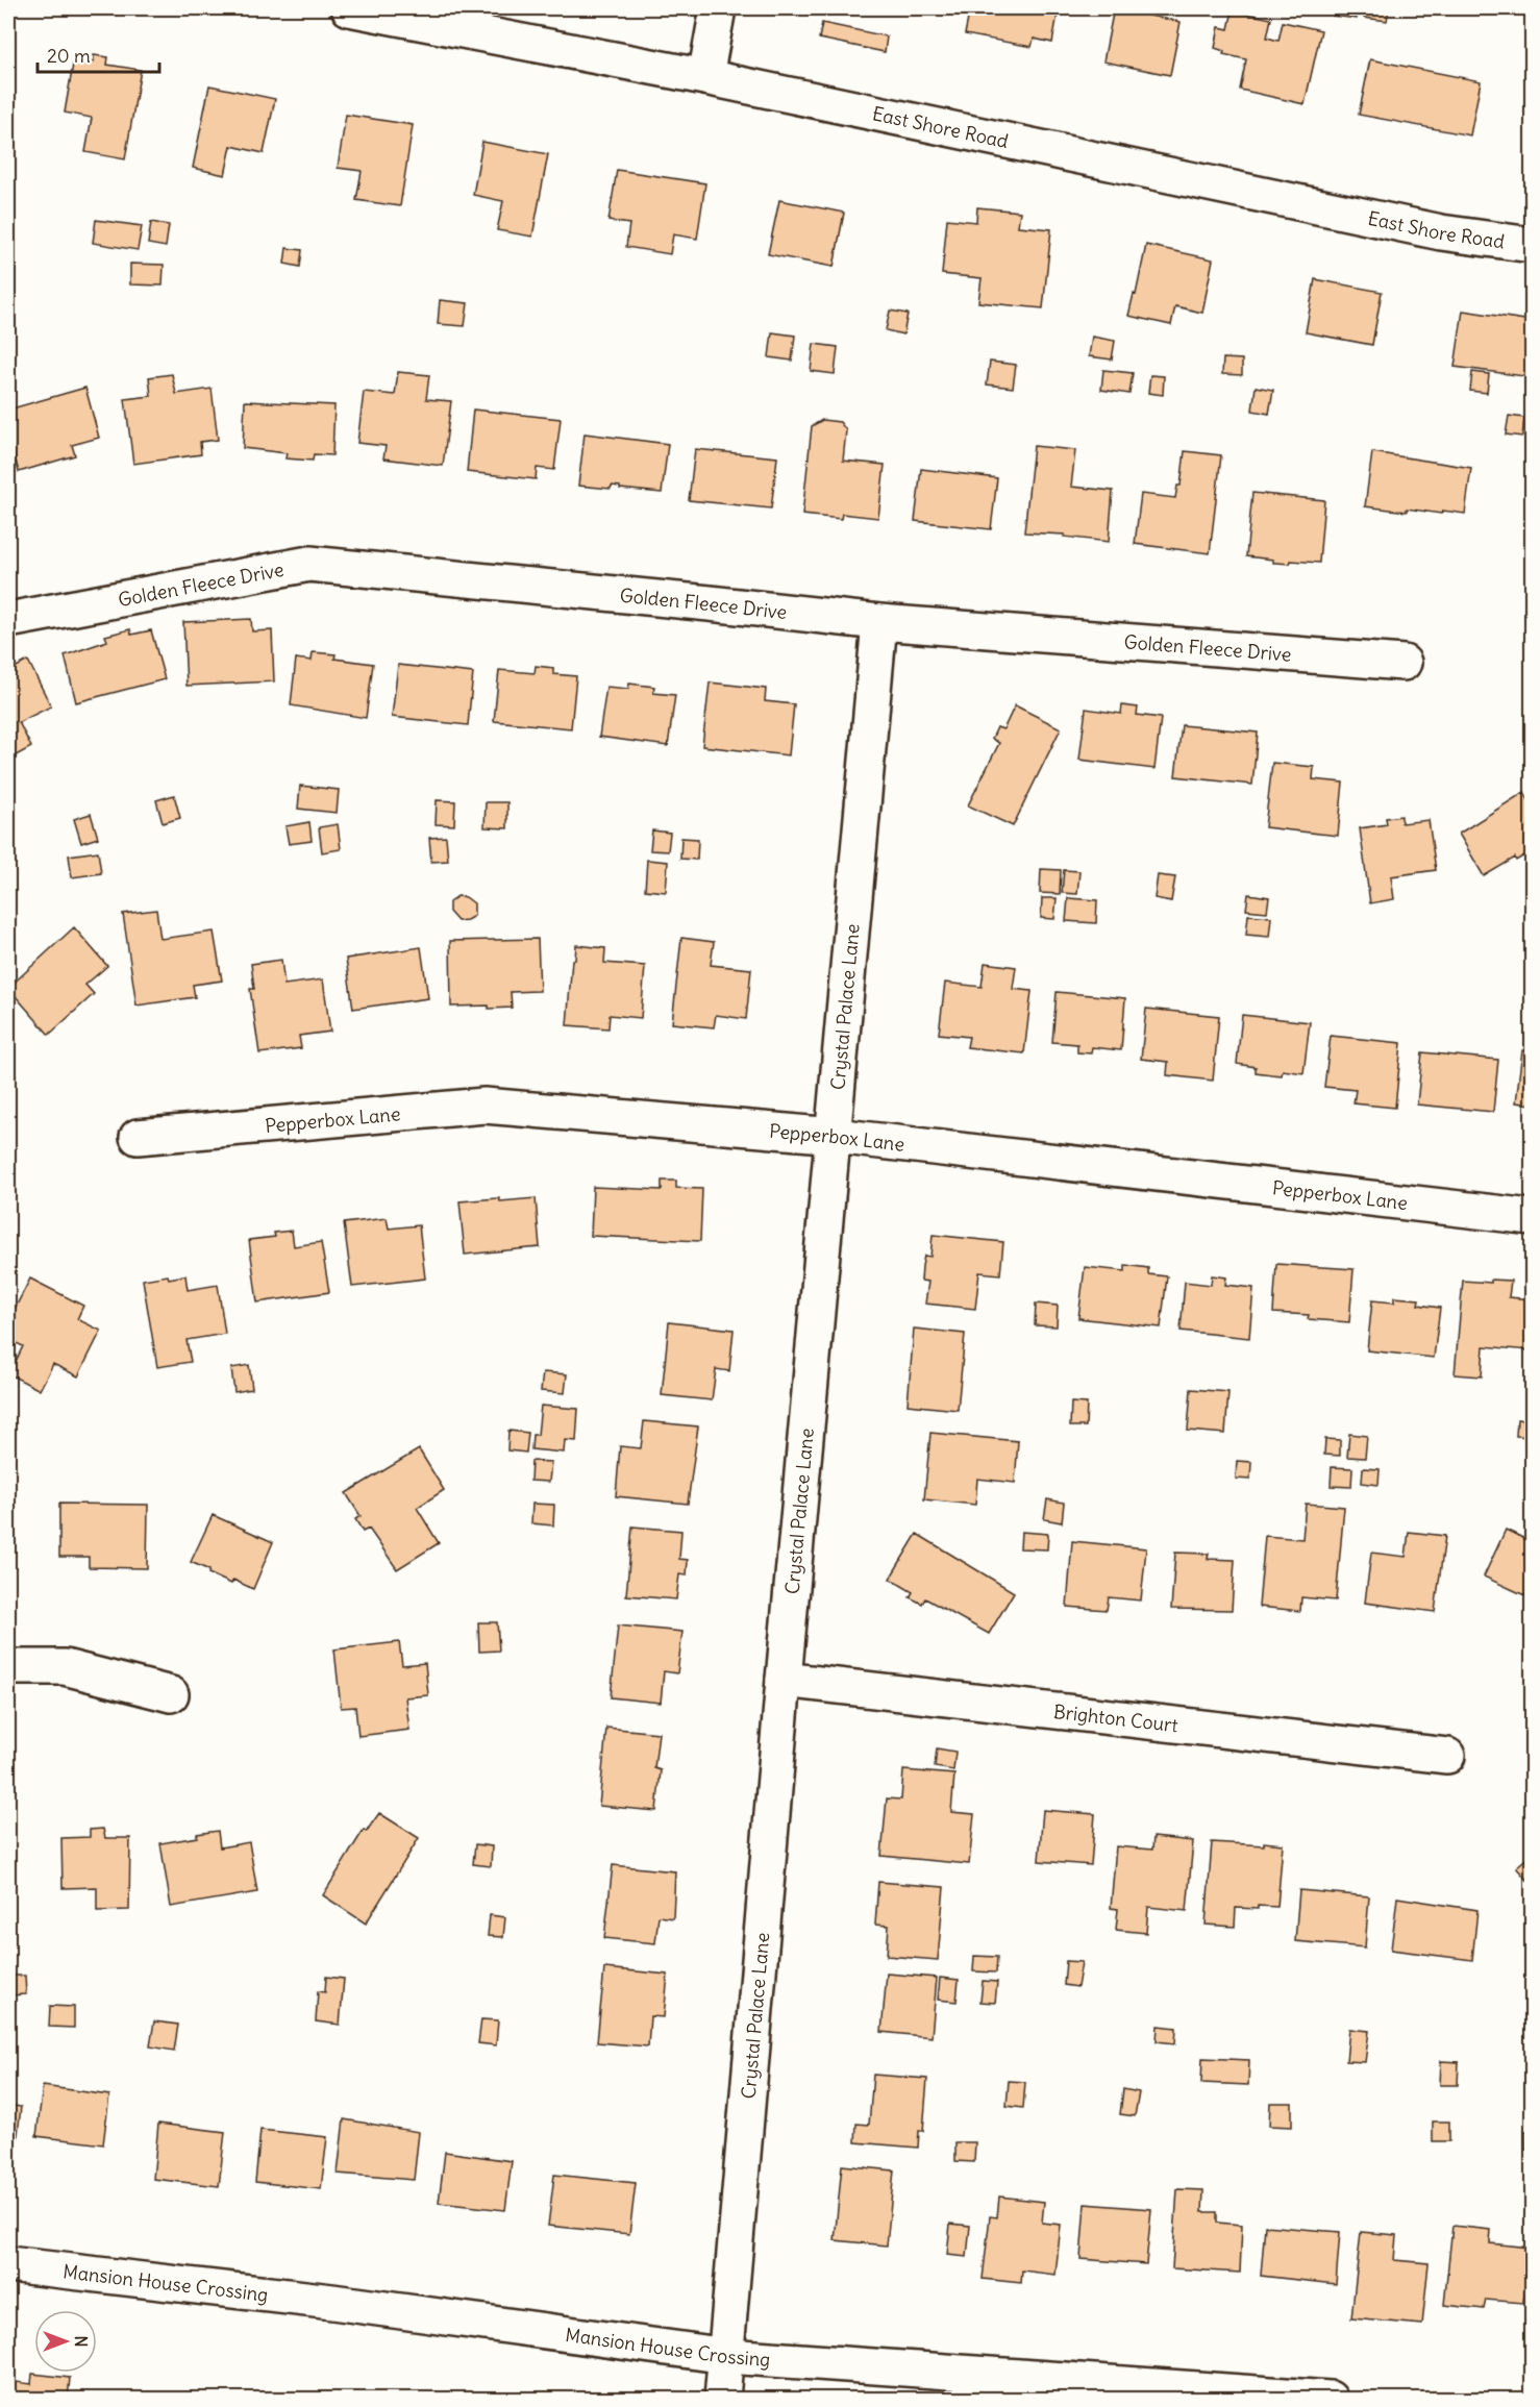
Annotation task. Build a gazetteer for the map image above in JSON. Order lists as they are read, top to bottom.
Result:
{
  "streets": {
    "street": [
      "East Shore Road",
      "Golden Fleece Drive",
      "Crystal Palace Lane",
      "Pepperbox Lane",
      "Brighton Court",
      "Mansion House Crossing"
    ]
  },
  "crossings": [
    ["Golden Fleece Drive", "Crystal Palace Lane"],
    ["Crystal Palace Lane", "Pepperbox Lane"],
    ["Crystal Palace Lane", "Brighton Court"],
    ["Crystal Palace Lane", "Mansion House Crossing"]
  ],
  "scale_bar": "20 m",
  "north": "right"
}
